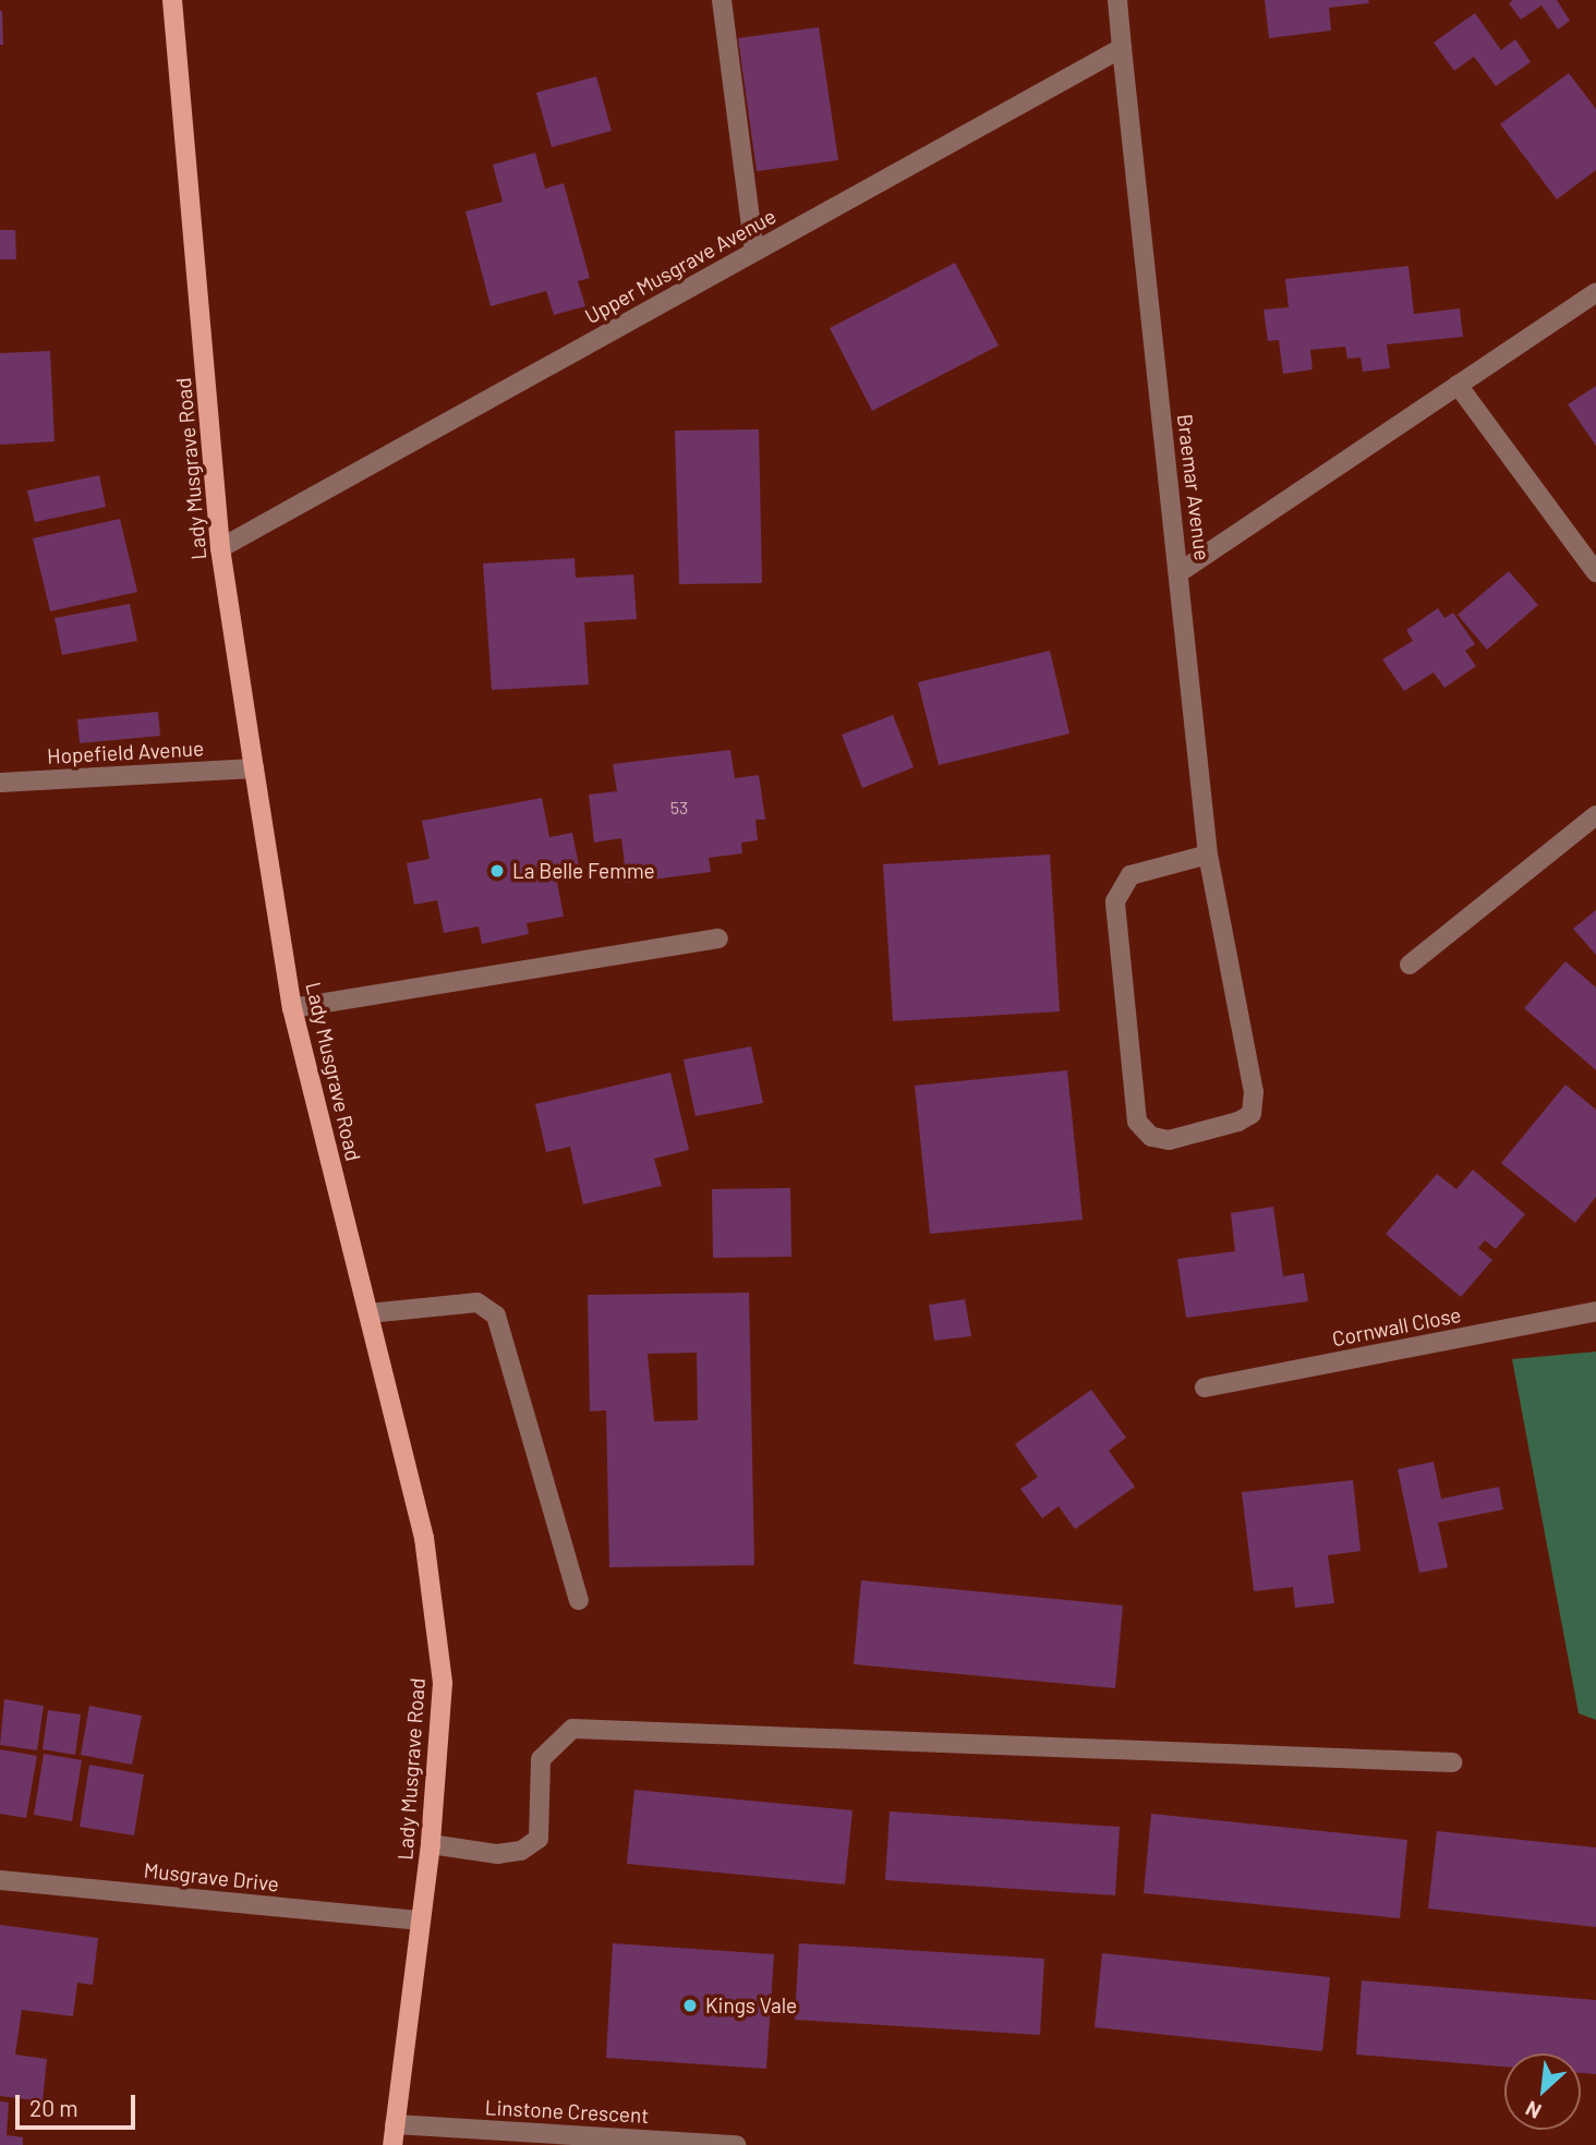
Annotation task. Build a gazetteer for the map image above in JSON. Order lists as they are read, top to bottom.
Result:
{
  "streets": {
    "main road": ["Lady Musgrave Road"],
    "street": [
      "Upper Musgrave Avenue",
      "Braemar Avenue",
      "Hopefield Avenue",
      "Cornwall Close",
      "Musgrave Drive",
      "Linstone Crescent"
    ]
  },
  "crossings": [
    ["Upper Musgrave Avenue", "Lady Musgrave Road"],
    ["Upper Musgrave Avenue", "Braemar Avenue"],
    ["Lady Musgrave Road", "Hopefield Avenue"],
    ["Lady Musgrave Road", "Musgrave Drive"],
    ["Lady Musgrave Road", "Linstone Crescent"]
  ],
  "places": ["La Belle Femme", "Kings Vale"],
  "house_numbers": ["53"],
  "scale_bar": "20 m",
  "north": "bottom left"
}
